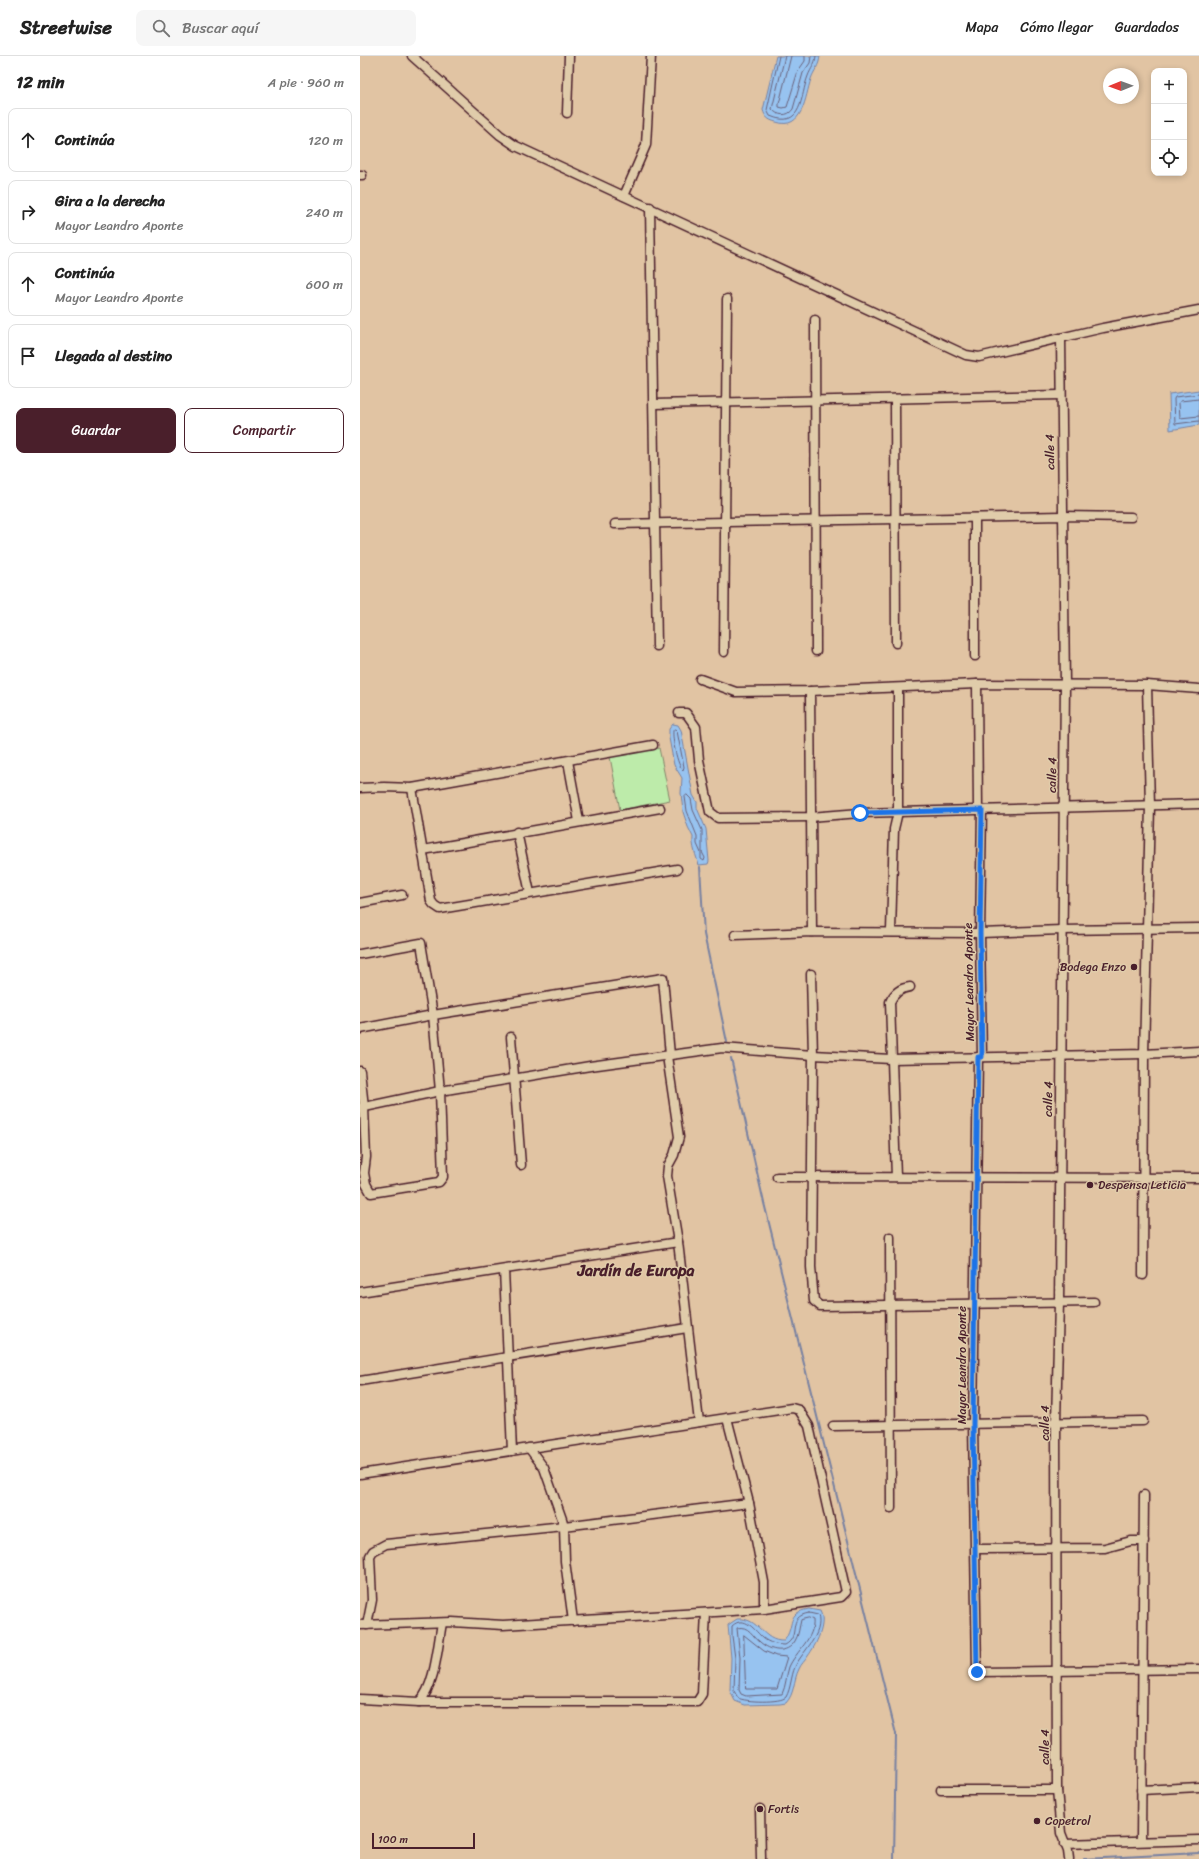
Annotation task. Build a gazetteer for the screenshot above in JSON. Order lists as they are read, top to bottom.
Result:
{
  "streets": {
    "street": ["calle 4", "Mayor Leandro Aponte"]
  },
  "crossings": [
    ["calle 4", "Mayor Leandro Aponte"]
  ],
  "districts": ["Jardín de Europa"],
  "places": [
    "Bodega Enzo",
    "Despensa Leticia",
    "Fortis",
    "Copetrol"
  ],
  "scale_bar": "100 m",
  "north": "left",
  "page": {
    "header": "Streetwise",
    "search": "Buscar aquí",
    "nav": ["Mapa", "Cómo llegar", "Guardados"],
    "heading": ["12 min", "A pie · 960 m"],
    "map_buttons": ["+", "−"],
    "list": [
      ["Continúa", "120 m"],
      ["Gira a la derecha", "Mayor Leandro Aponte", "240 m"],
      ["Continúa", "Mayor Leandro Aponte", "600 m"],
      "Llegada al destino"
    ],
    "buttons": ["Guardar", "Compartir"],
    "scale": "100 m"
  }
}
